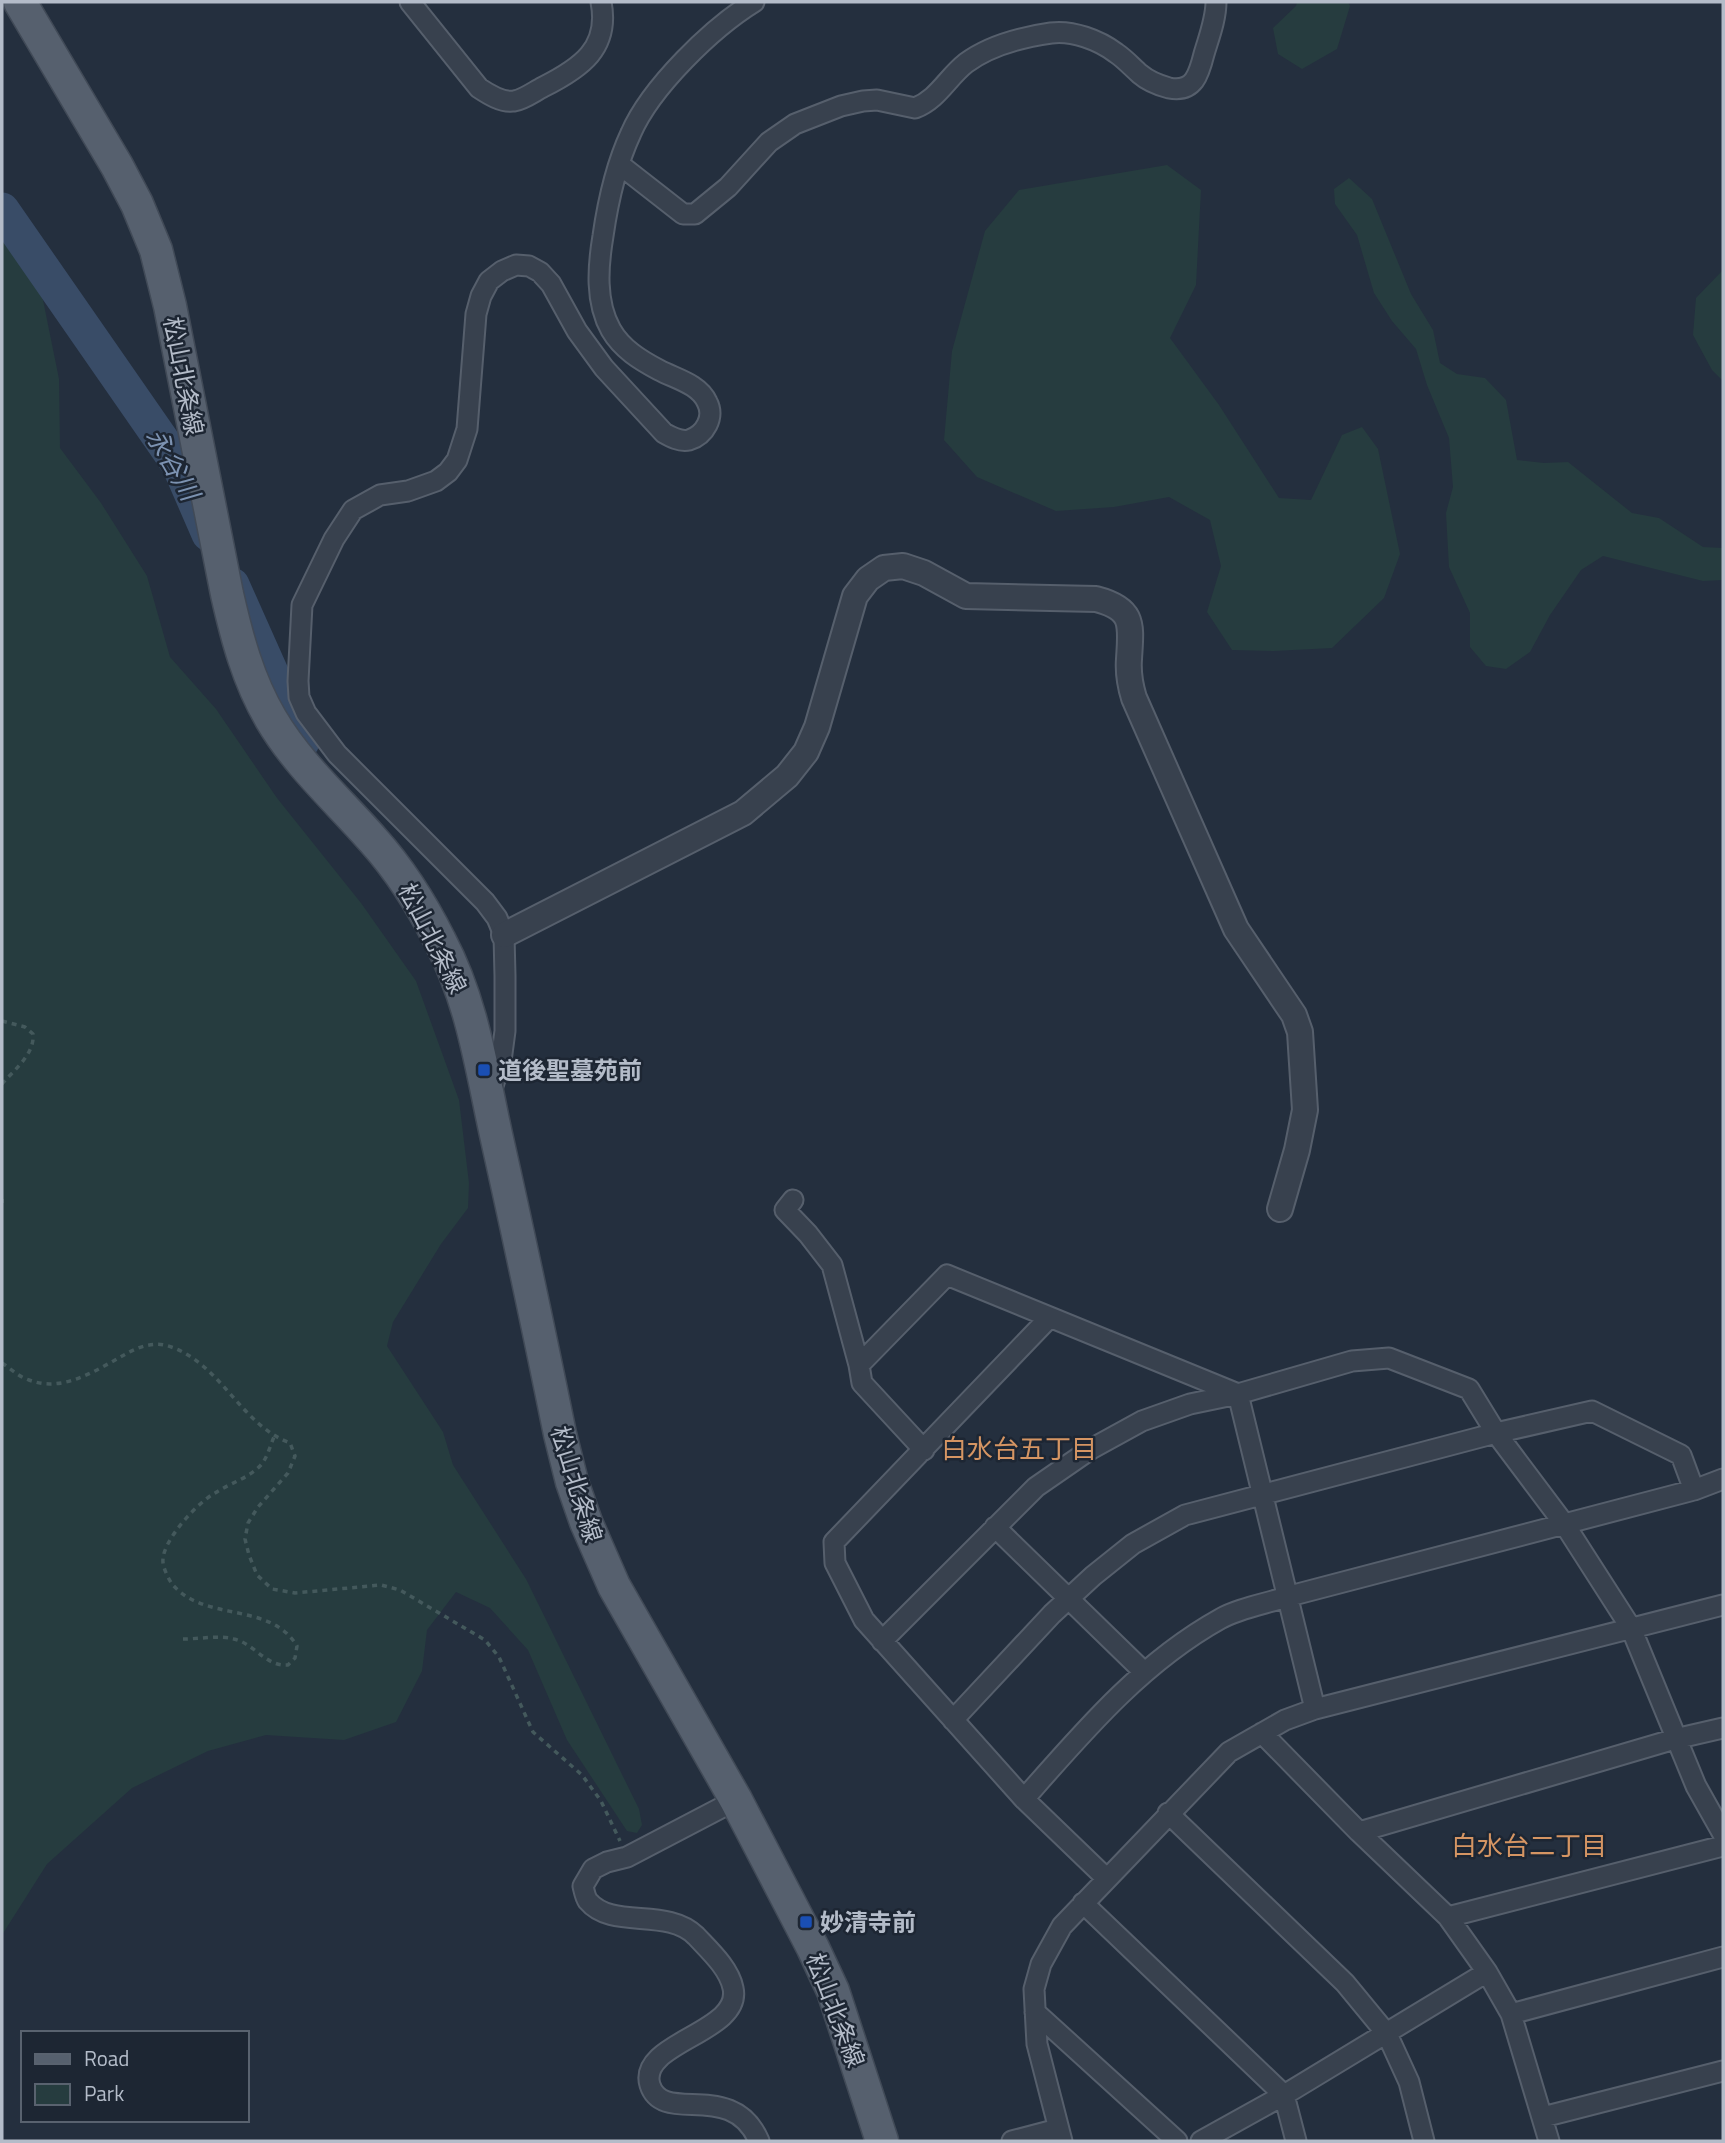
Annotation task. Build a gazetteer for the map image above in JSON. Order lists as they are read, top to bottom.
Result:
{
  "streets": {
    "main road": ["松山北条線"]
  },
  "districts": ["白水台五丁目", "白水台二丁目"],
  "water": ["永谷川"],
  "places": {
    "transit": ["道後聖墓苑前", "妙清寺前"]
  },
  "legend": ["Road", "Park"]
}
